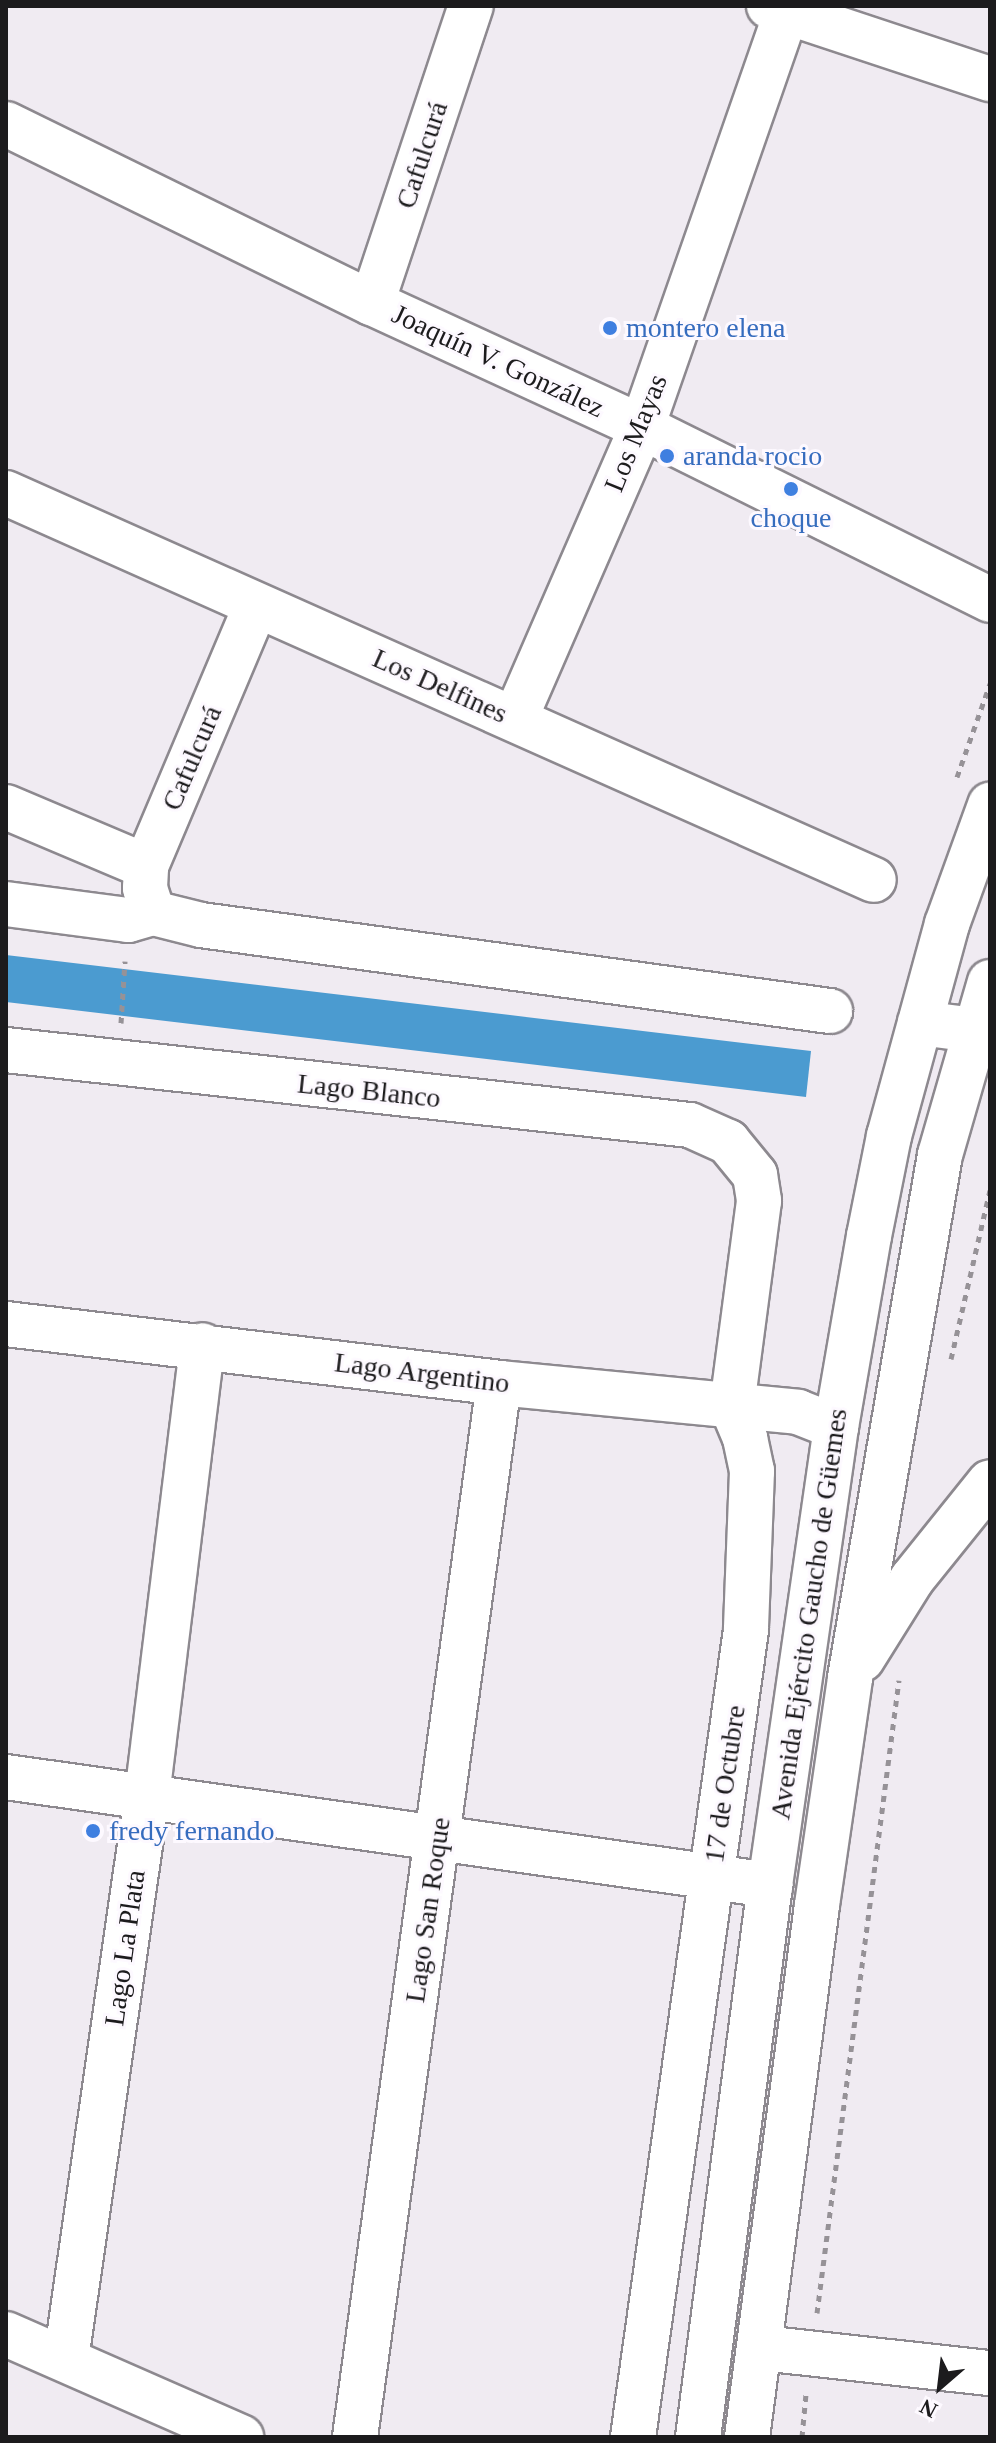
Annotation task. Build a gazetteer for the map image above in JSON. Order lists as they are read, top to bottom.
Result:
{
  "streets": {
    "street": [
      "Cafulcurá",
      "Joaquín V. González",
      "Los Mayas",
      "Los Delfines",
      "Lago Blanco",
      "Lago Argentino",
      "Avenida Ejército Gaucho de Güemes",
      "17 de Octubre",
      "Lago San Roque",
      "Lago La Plata"
    ]
  },
  "crossings": [
    ["Cafulcurá", "Joaquín V. González"],
    ["Cafulcurá", "Los Delfines"],
    ["Joaquín V. González", "Los Mayas"],
    ["Los Mayas", "Los Delfines"],
    ["Lago Blanco", "17 de Octubre"],
    ["Lago Argentino", "Avenida Ejército Gaucho de Güemes"],
    ["Lago Argentino", "17 de Octubre"],
    ["Lago Argentino", "Lago San Roque"],
    ["Lago Argentino", "Lago La Plata"]
  ],
  "places": [
    "montero elena",
    "aranda rocio",
    "choque",
    "fredy fernando"
  ],
  "north": "bottom left"
}
